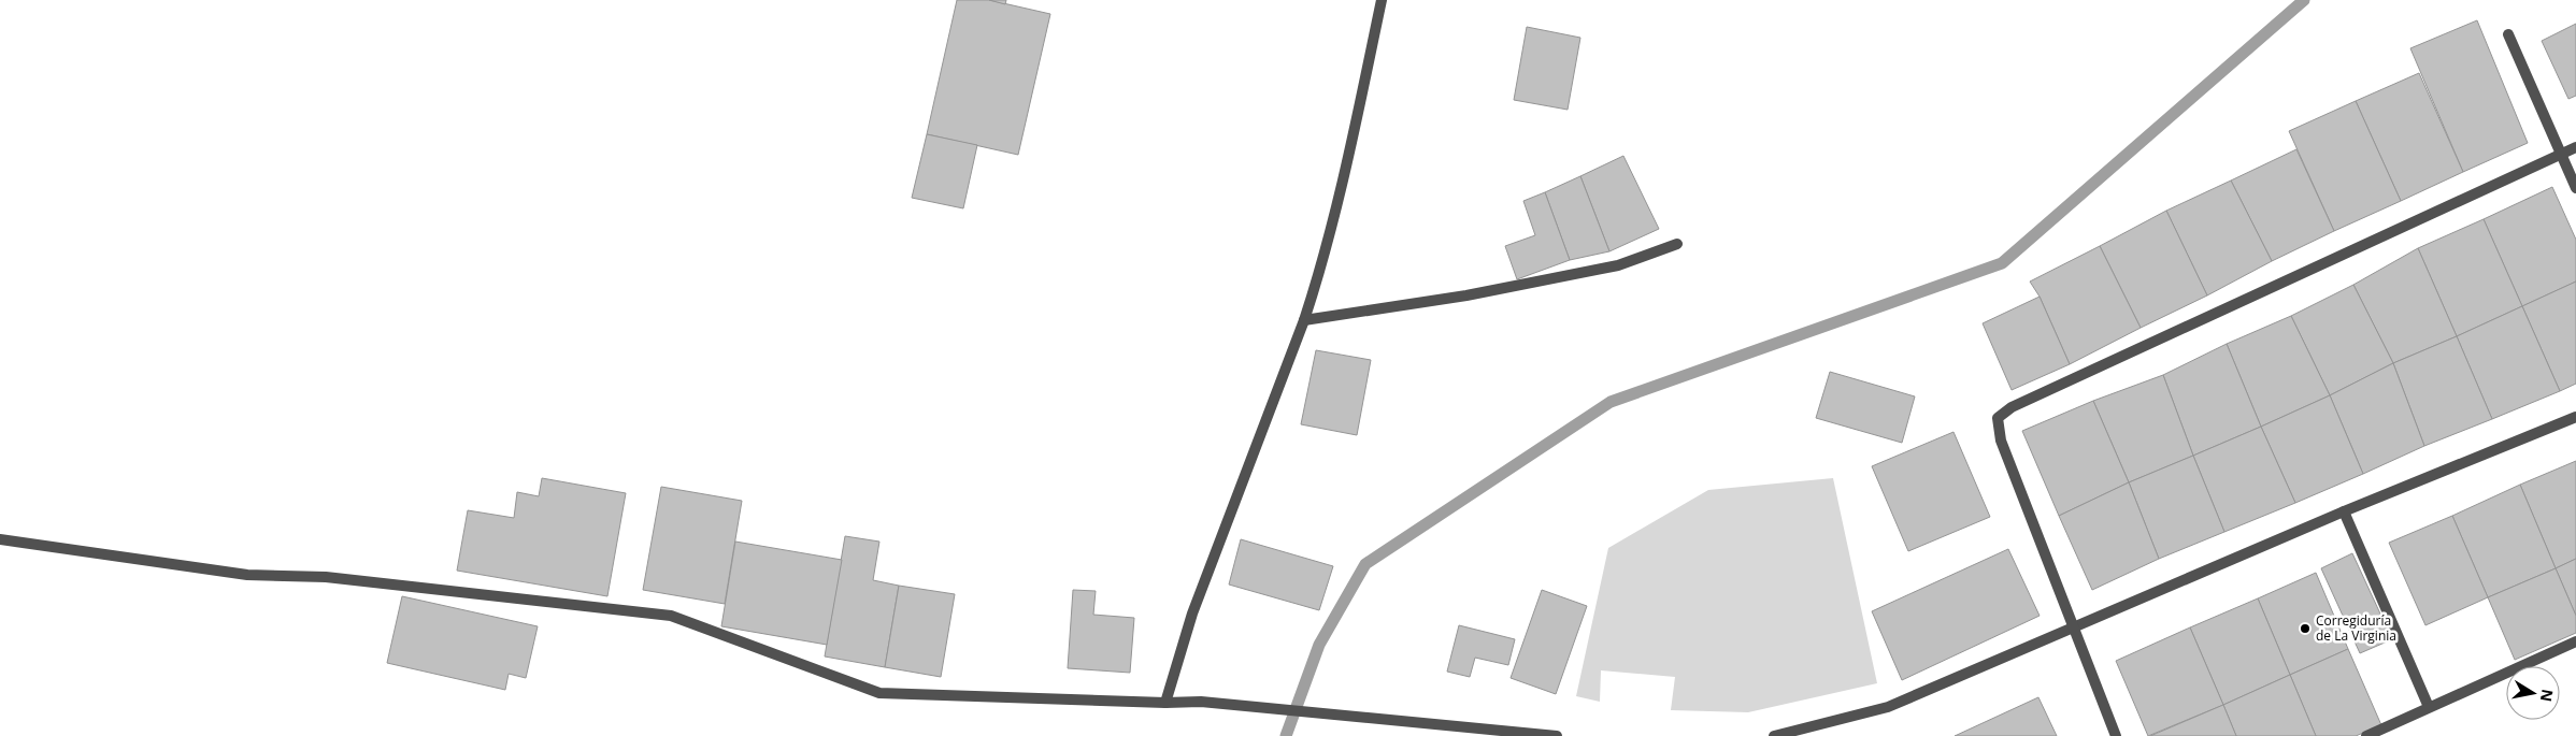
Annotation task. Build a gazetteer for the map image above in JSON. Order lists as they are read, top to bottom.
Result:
{
  "places": ["Corregiduría de La Virginia"],
  "north": "right"
}
